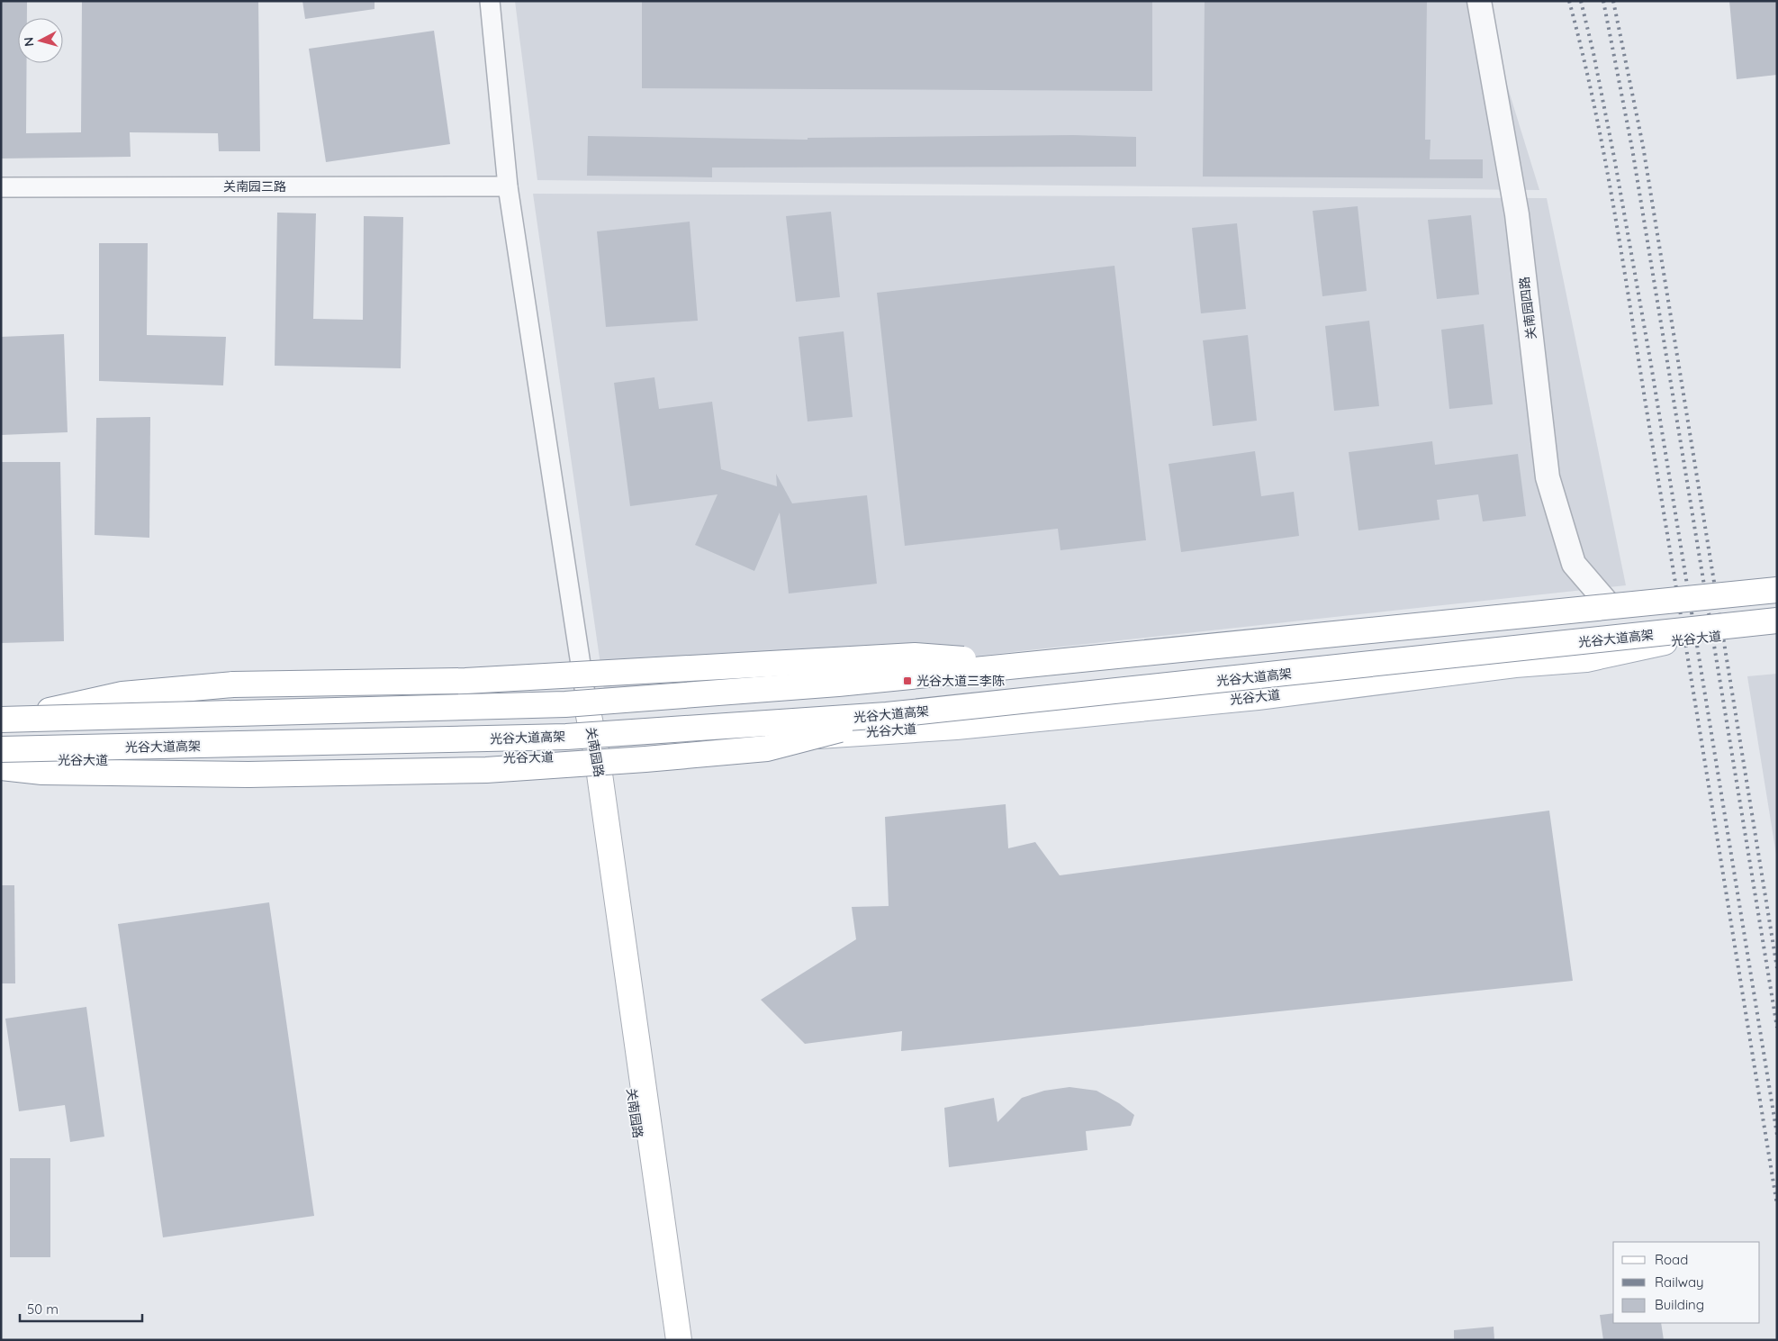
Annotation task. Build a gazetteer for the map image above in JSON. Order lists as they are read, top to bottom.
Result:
{
  "streets": {
    "main road": ["光谷大道高架", "光谷大道", "关南园路"],
    "street": ["关南园三路", "关南园四路"]
  },
  "crossings": [
    ["光谷大道", "关南园路"]
  ],
  "places": {
    "transit": ["光谷大道三李陈"]
  },
  "legend": ["Road", "Railway", "Building"],
  "scale_bar": "50 m",
  "north": "left"
}
